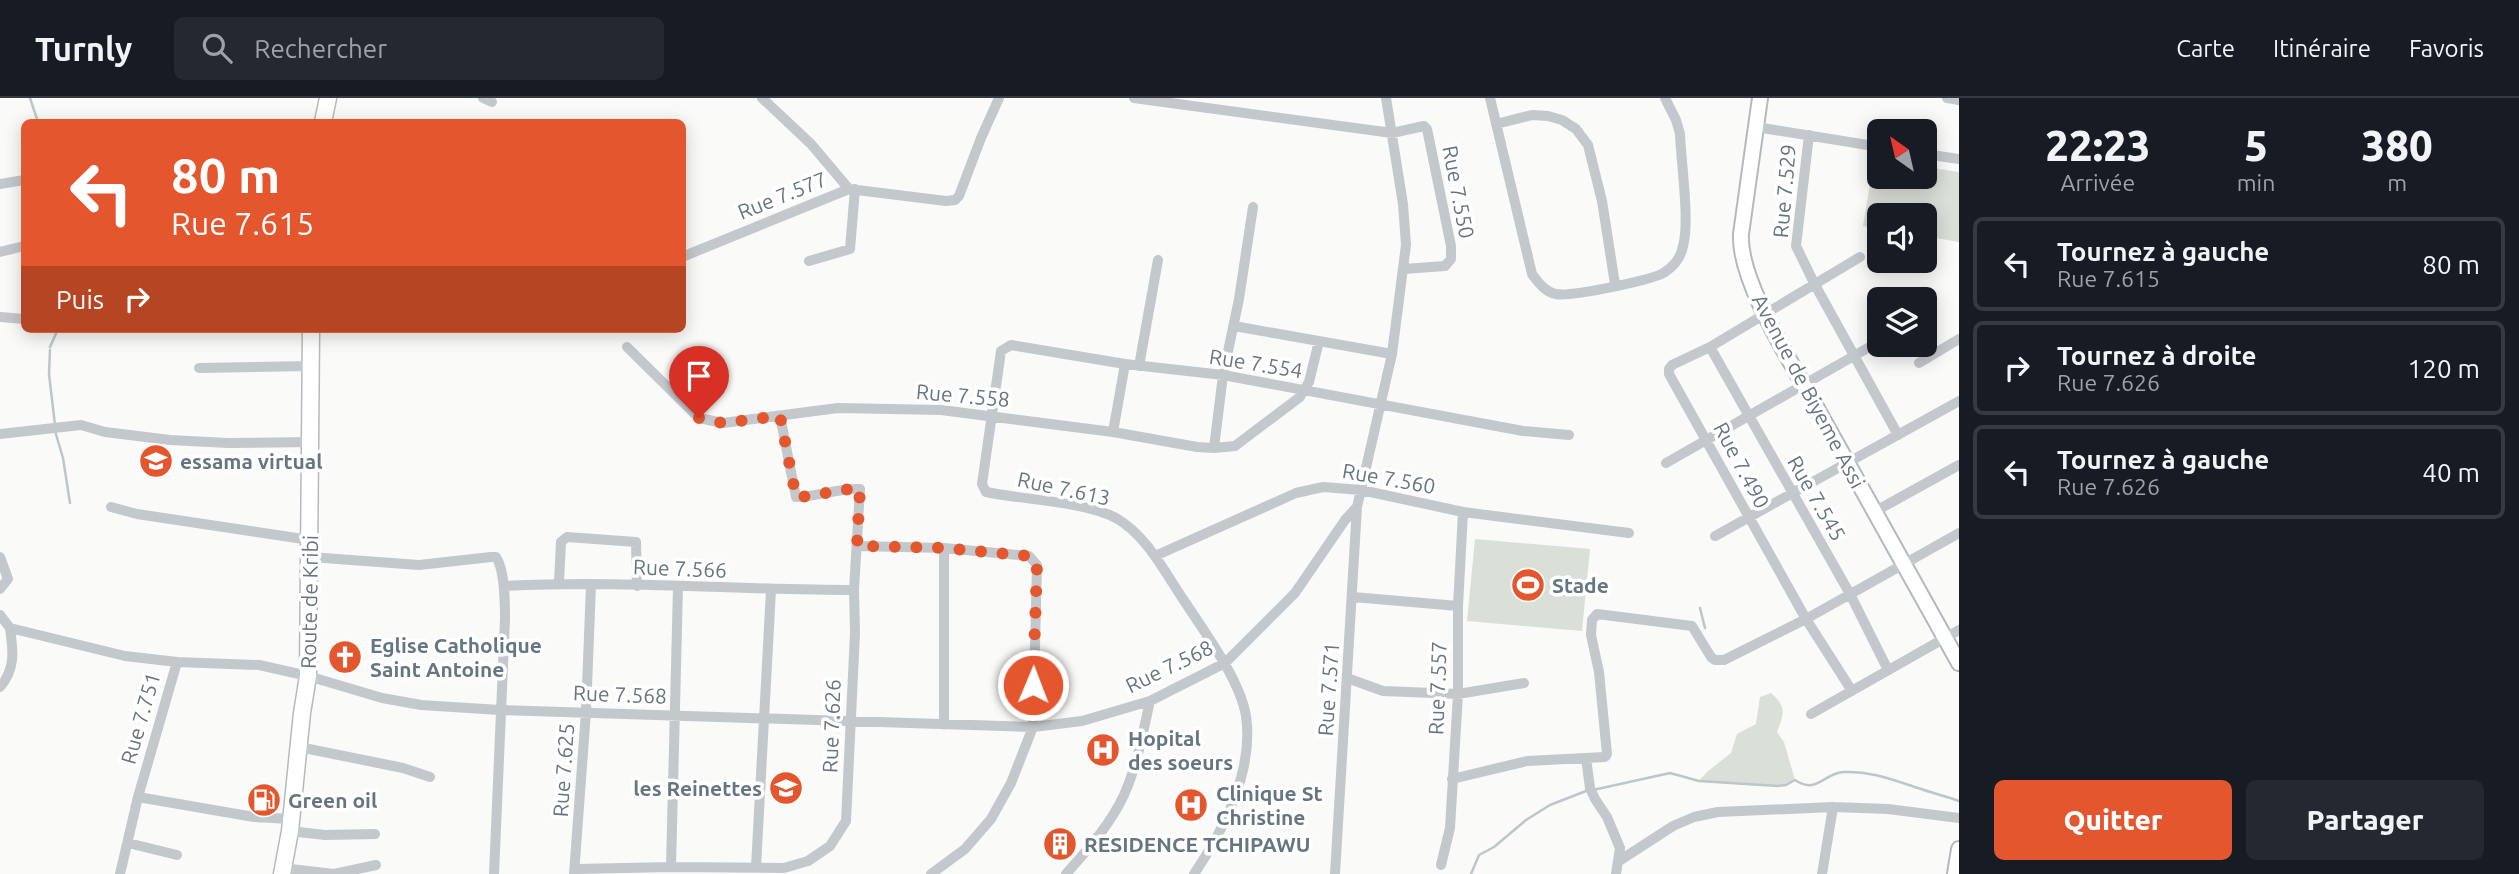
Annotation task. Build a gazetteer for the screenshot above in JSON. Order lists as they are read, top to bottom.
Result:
{
  "streets": {
    "main road": ["Avenue de Biyeme Assi", "Route de Kribi"],
    "street": [
      "Rue 7.529",
      "Rue 7.550",
      "Rue 7.577",
      "Rue 7.554",
      "Rue 7.558",
      "Rue 7.490",
      "Rue 7.560",
      "Rue 7.613",
      "Rue 7.545",
      "Rue 7.566",
      "Rue 7.568",
      "Rue 7.557",
      "Rue 7.571",
      "Rue 7.751",
      "Rue 7.626",
      "Rue 7.625"
    ]
  },
  "crossings": [
    ["Rue 7.529", "Rue 7.490"],
    ["Rue 7.550", "Rue 7.568"],
    ["Rue 7.554", "Rue 7.558"],
    ["Rue 7.554", "Rue 7.613"],
    ["Rue 7.554", "Rue 7.568"],
    ["Avenue de Biyeme Assi", "Rue 7.490"],
    ["Rue 7.558", "Rue 7.613"],
    ["Rue 7.558", "Rue 7.626"],
    ["Rue 7.490", "Rue 7.545"],
    ["Rue 7.560", "Rue 7.613"],
    ["Rue 7.560", "Rue 7.568"],
    ["Rue 7.560", "Rue 7.557"],
    ["Rue 7.613", "Rue 7.568"],
    ["Rue 7.566", "Rue 7.626"],
    ["Rue 7.566", "Rue 7.625"],
    ["Route de Kribi", "Rue 7.568"],
    ["Route de Kribi", "Rue 7.751"],
    ["Rue 7.568", "Rue 7.571"],
    ["Rue 7.568", "Rue 7.751"],
    ["Rue 7.568", "Rue 7.626"],
    ["Rue 7.568", "Rue 7.625"],
    ["Rue 7.626", "Rue 7.625"]
  ],
  "places": {
    "school or university": ["essama virtual", "les Reinettes"],
    "sports": ["Stade"],
    "church": ["Eglise Catholique Saint Antoine"],
    "hospital": ["Hopital des soeurs", "Clinique St Christine"],
    "fuel station": ["Green oil"],
    "building": ["RESIDENCE TCHIPAWU"]
  },
  "north": "top left",
  "page": {
    "header": "Turnly",
    "search": "Rechercher",
    "nav": ["Carte", "Itinéraire", "Favoris"],
    "eta": [
      "22:23",
      "Arrivée",
      "5",
      "min",
      "380",
      "m"
    ],
    "turn": ["80 m", "Rue 7.615"],
    "list": [
      {
        "name": "Tournez à gauche",
        "note": "Rue 7.615",
        "value": "80 m"
      },
      {
        "name": "Tournez à droite",
        "note": "Rue 7.626",
        "value": "120 m"
      },
      {
        "name": "Tournez à gauche",
        "note": "Rue 7.626",
        "value": "40 m"
      }
    ],
    "then": "Puis",
    "buttons": ["Quitter", "Partager"]
  }
}
